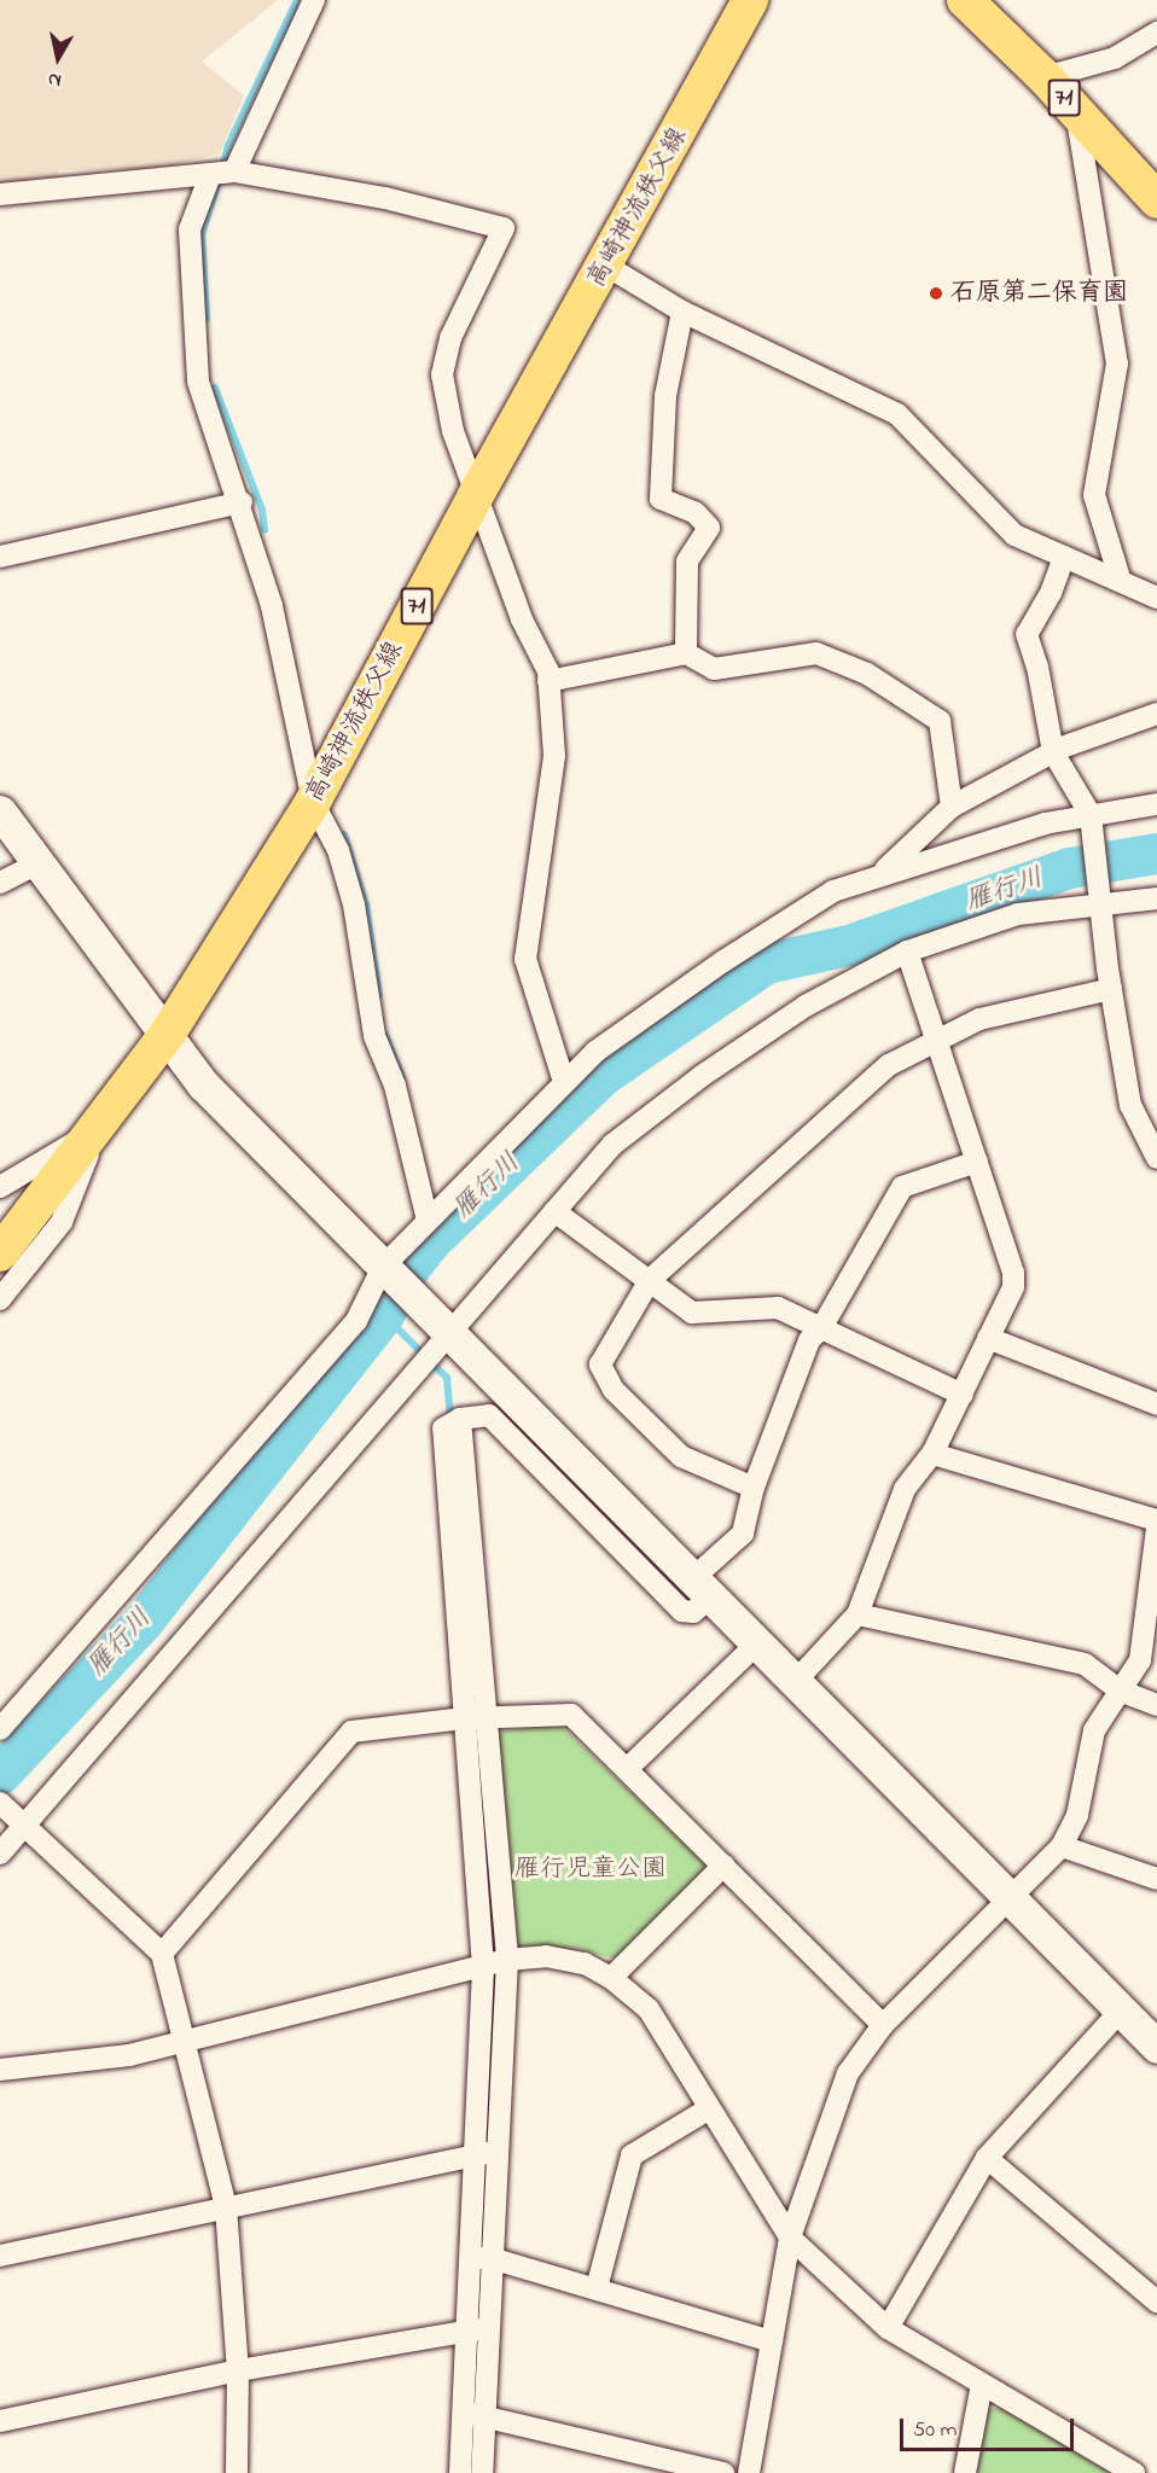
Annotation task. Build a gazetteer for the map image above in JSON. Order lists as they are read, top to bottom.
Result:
{
  "streets": {
    "main road": ["71", "高崎神流秩父線"]
  },
  "water": ["雁行川"],
  "parks": ["雁行児童公園"],
  "places": ["石原第二保育園"],
  "scale_bar": "50 m",
  "north": "bottom"
}
